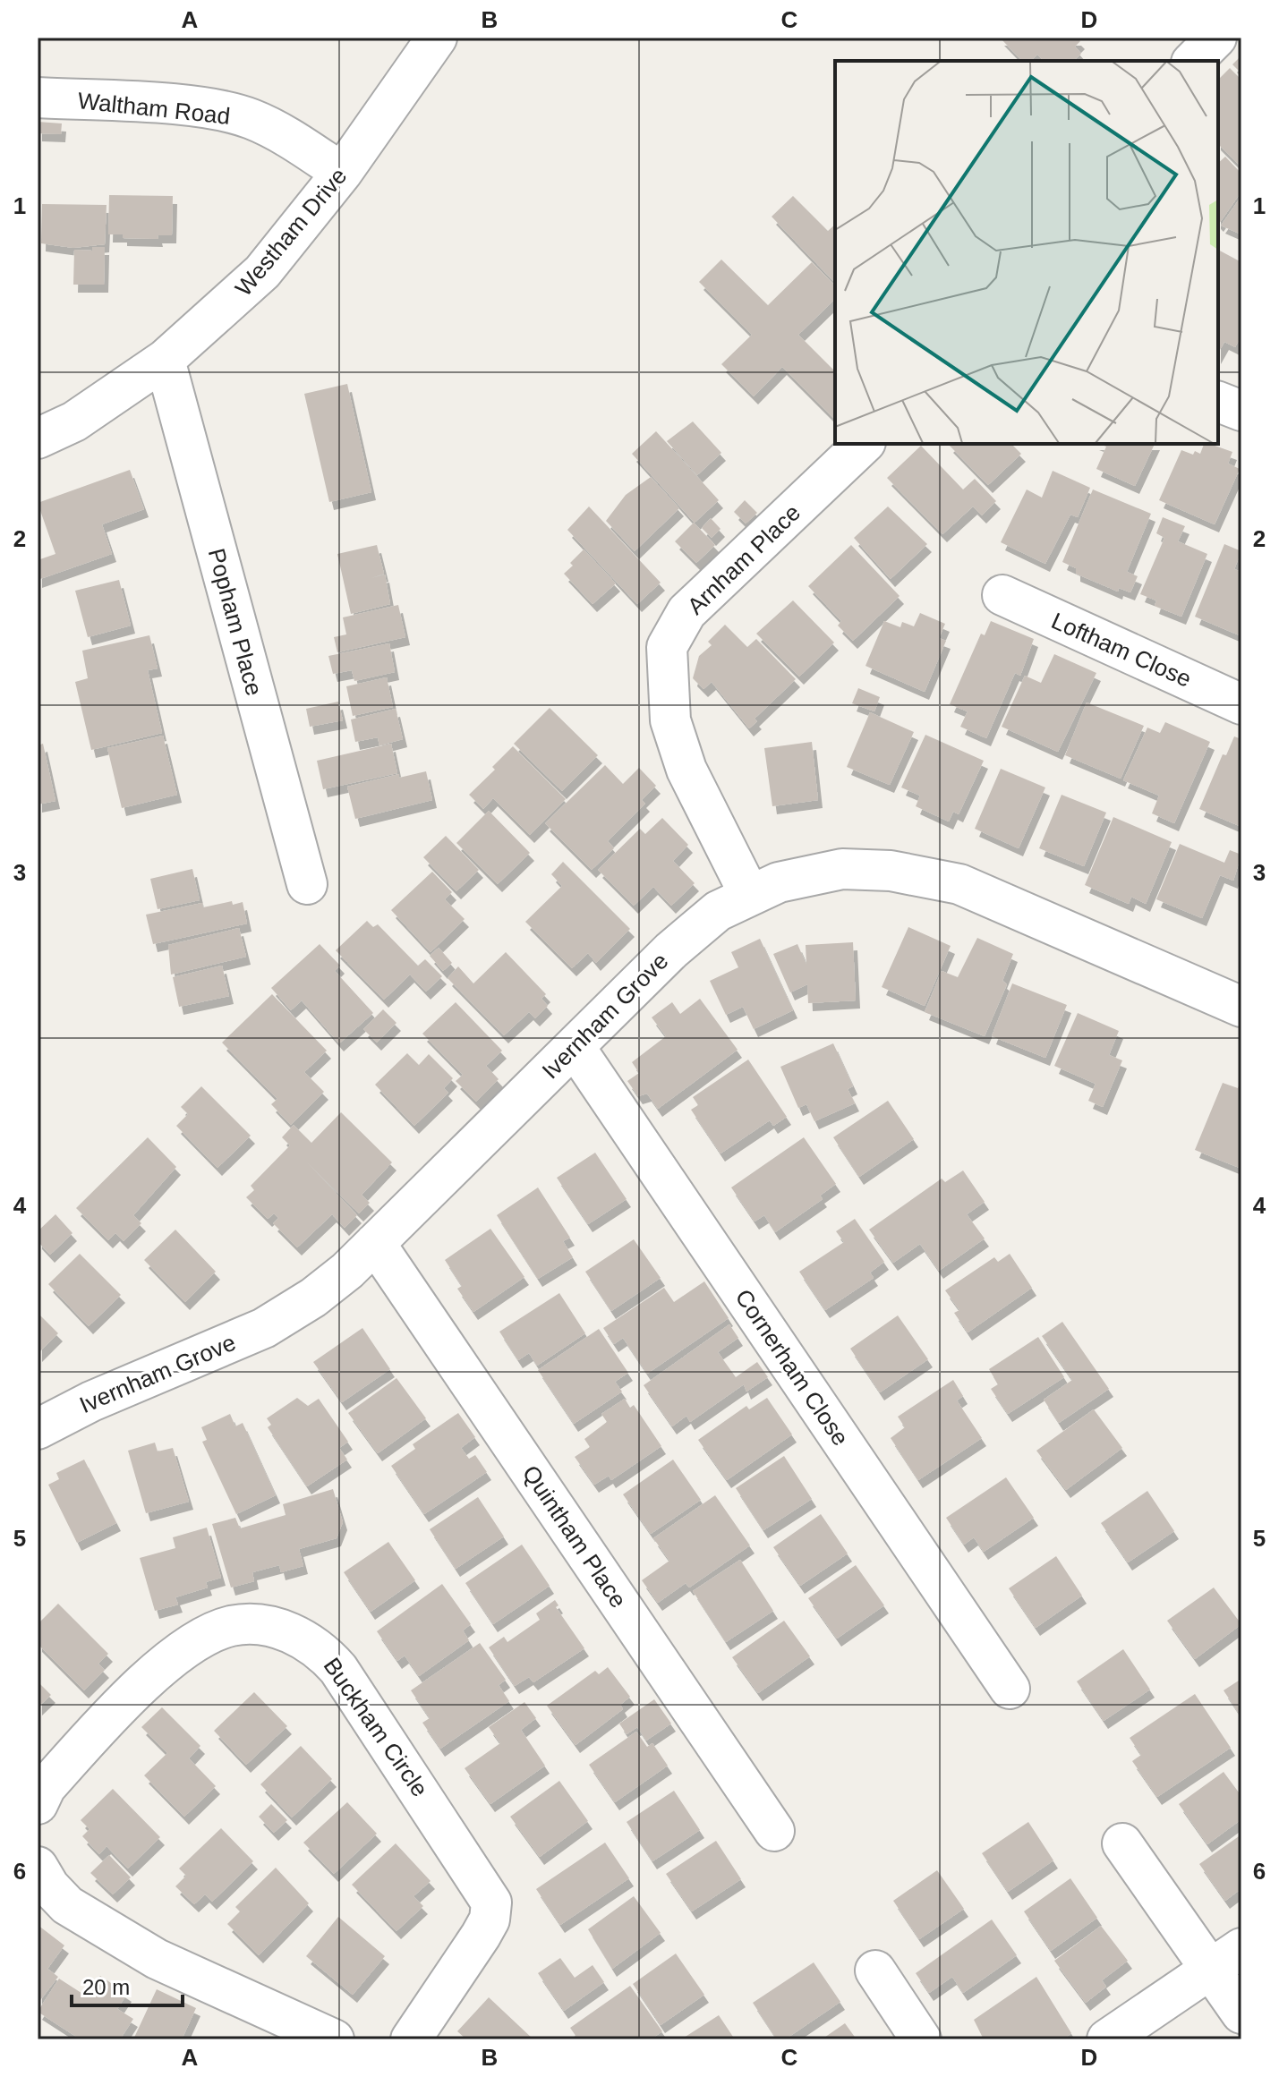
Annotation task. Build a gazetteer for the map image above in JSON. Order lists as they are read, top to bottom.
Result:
{
  "streets": {
    "street": [
      "Waltham Road",
      "Westham Drive",
      "Arnham Place",
      "Popham Place",
      "Loftham Close",
      "Ivernham Grove",
      "Cornerham Close",
      "Quintham Place",
      "Buckham Circle"
    ]
  },
  "crossings": [
    ["Waltham Road", "Westham Drive"],
    ["Westham Drive", "Popham Place"],
    ["Arnham Place", "Ivernham Grove"],
    ["Ivernham Grove", "Cornerham Close"],
    ["Ivernham Grove", "Quintham Place"]
  ],
  "scale_bar": "20 m",
  "grid": {
    "columns": [
      "A",
      "B",
      "C",
      "D"
    ],
    "rows": [
      "1",
      "2",
      "3",
      "4",
      "5",
      "6"
    ]
  }
}
